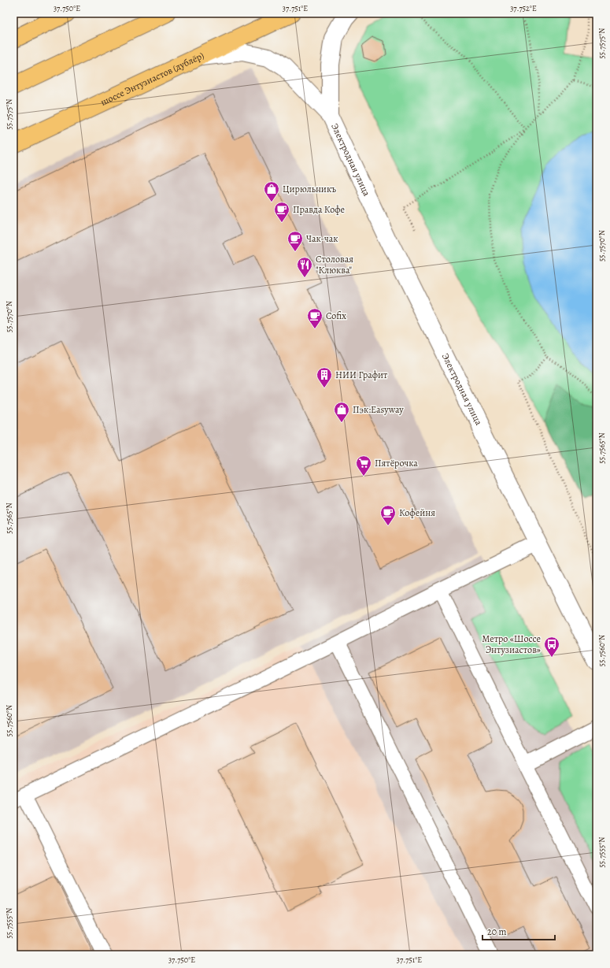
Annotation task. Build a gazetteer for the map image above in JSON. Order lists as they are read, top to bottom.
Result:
{
  "streets": {
    "main road": ["шоссе Энтузиастов (дублёр)"],
    "street": ["Электродная улица"]
  },
  "crossings": [
    ["шоссе Энтузиастов (дублёр)", "Электродная улица"]
  ],
  "places": {
    "shop": ["Цирюльникъ", "Пэк:Easyway"],
    "cafe": [
      "Правда Кофе",
      "Чак-чак",
      "Cofix",
      "Кофейня"
    ],
    "restaurant": ["Столовая \"Клюква\""],
    "building": ["НИИ Графит"],
    "supermarket": ["Пятёрочка"],
    "bus stop": ["Метро «Шоссе Энтузиастов»"]
  },
  "scale_bar": "20 m",
  "coordinates": [
    "37.750°E",
    "37.751°E",
    "37.752°E",
    "55.7575°N",
    "55.7570°N",
    "55.7565°N",
    "55.7560°N",
    "55.7555°N"
  ]
}
